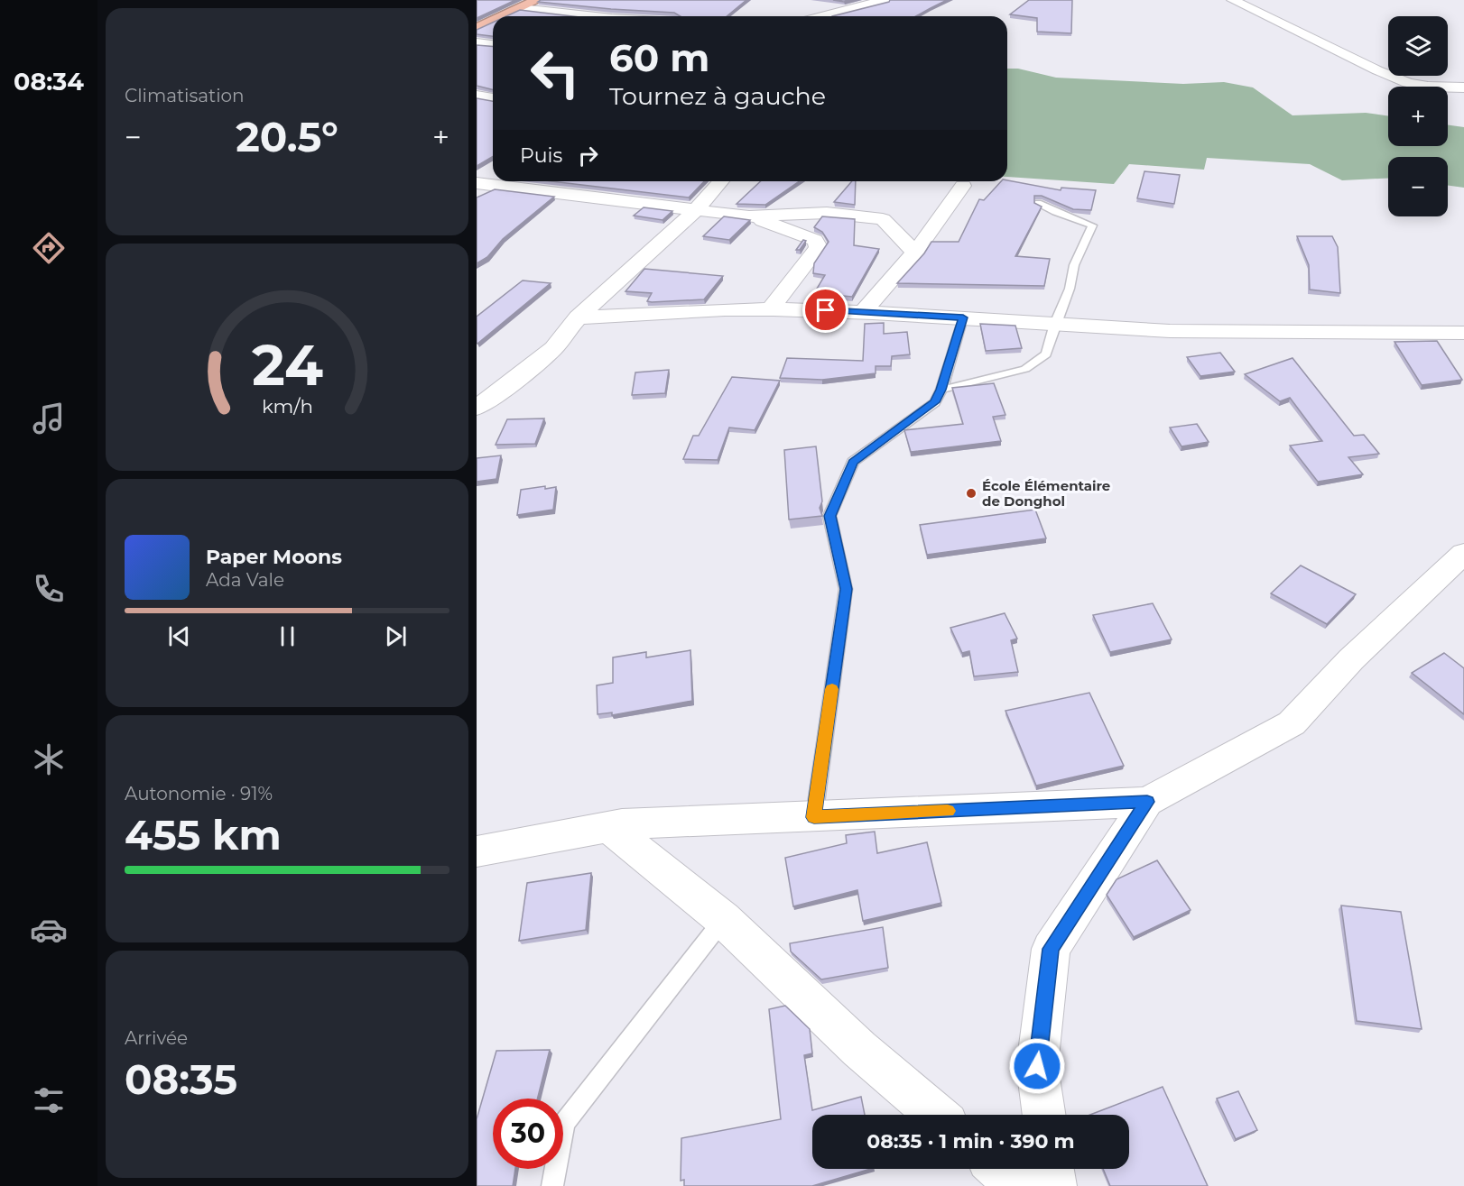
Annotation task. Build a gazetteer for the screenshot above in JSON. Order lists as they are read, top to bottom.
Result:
{
  "places": ["École Élémentaire de Donghol"],
  "page": {
    "tabs": "08:34",
    "tile": [
      "Climatisation",
      ["Autonomie · 91%", "455 km"],
      ["Arrivée", "08:35"]
    ],
    "map_buttons": ["+", "−"],
    "turn": ["60 m", "Tournez à gauche"],
    "heat": ["−", "20.5°", "+"],
    "then": "Puis",
    "song": ["Paper Moons", "Ada Vale"],
    "limit": "30",
    "trip": "08:35 · 1 min · 390 m",
    "gauge": ["24", "km/h"]
  }
}
